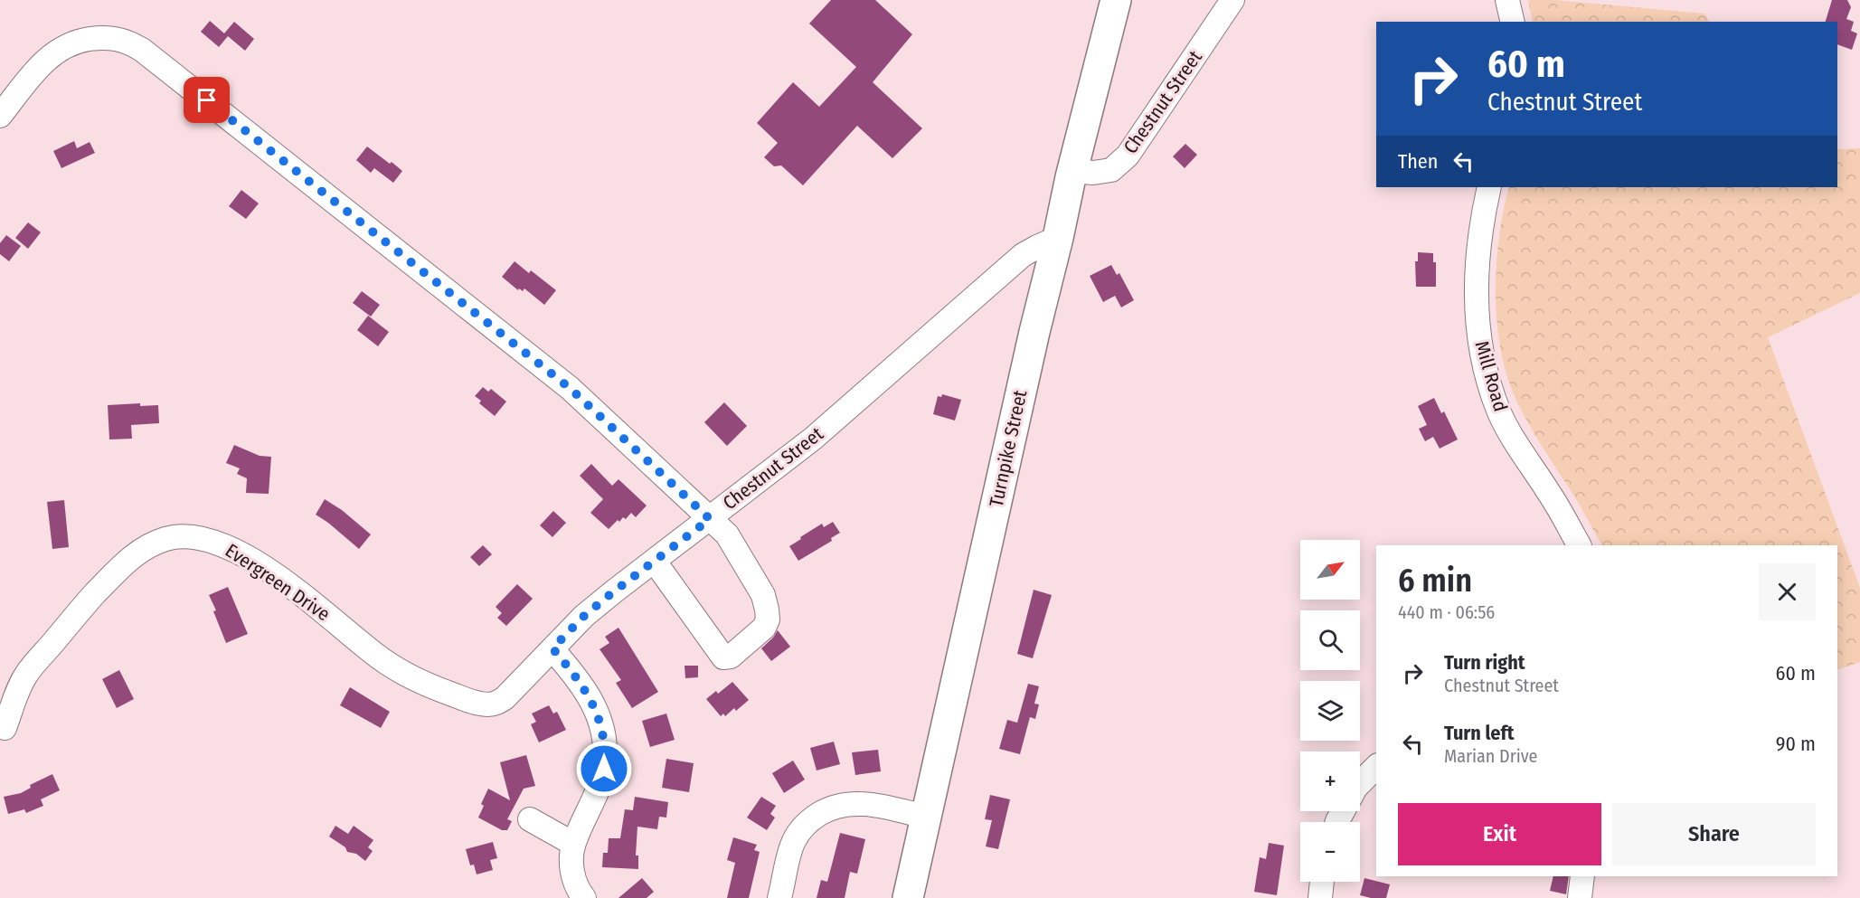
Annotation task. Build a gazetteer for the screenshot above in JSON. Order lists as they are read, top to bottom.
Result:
{
  "streets": {
    "highway": ["Turnpike Street"],
    "street": ["Chestnut Street", "Mill Road", "Evergreen Drive"]
  },
  "crossings": [
    ["Chestnut Street", "Turnpike Street"],
    ["Chestnut Street", "Evergreen Drive"]
  ],
  "north": "top right",
  "page": {
    "turn": ["60 m", "Chestnut Street"],
    "then": "Then",
    "map_buttons": ["+", "−"],
    "heading": ["6 min", "440 m · 06:56"],
    "list": [
      {
        "name": "Turn right",
        "note": "Chestnut Street",
        "value": "60 m"
      },
      {
        "name": "Turn left",
        "note": "Marian Drive",
        "value": "90 m"
      }
    ],
    "buttons": ["Exit", "Share"]
  }
}
